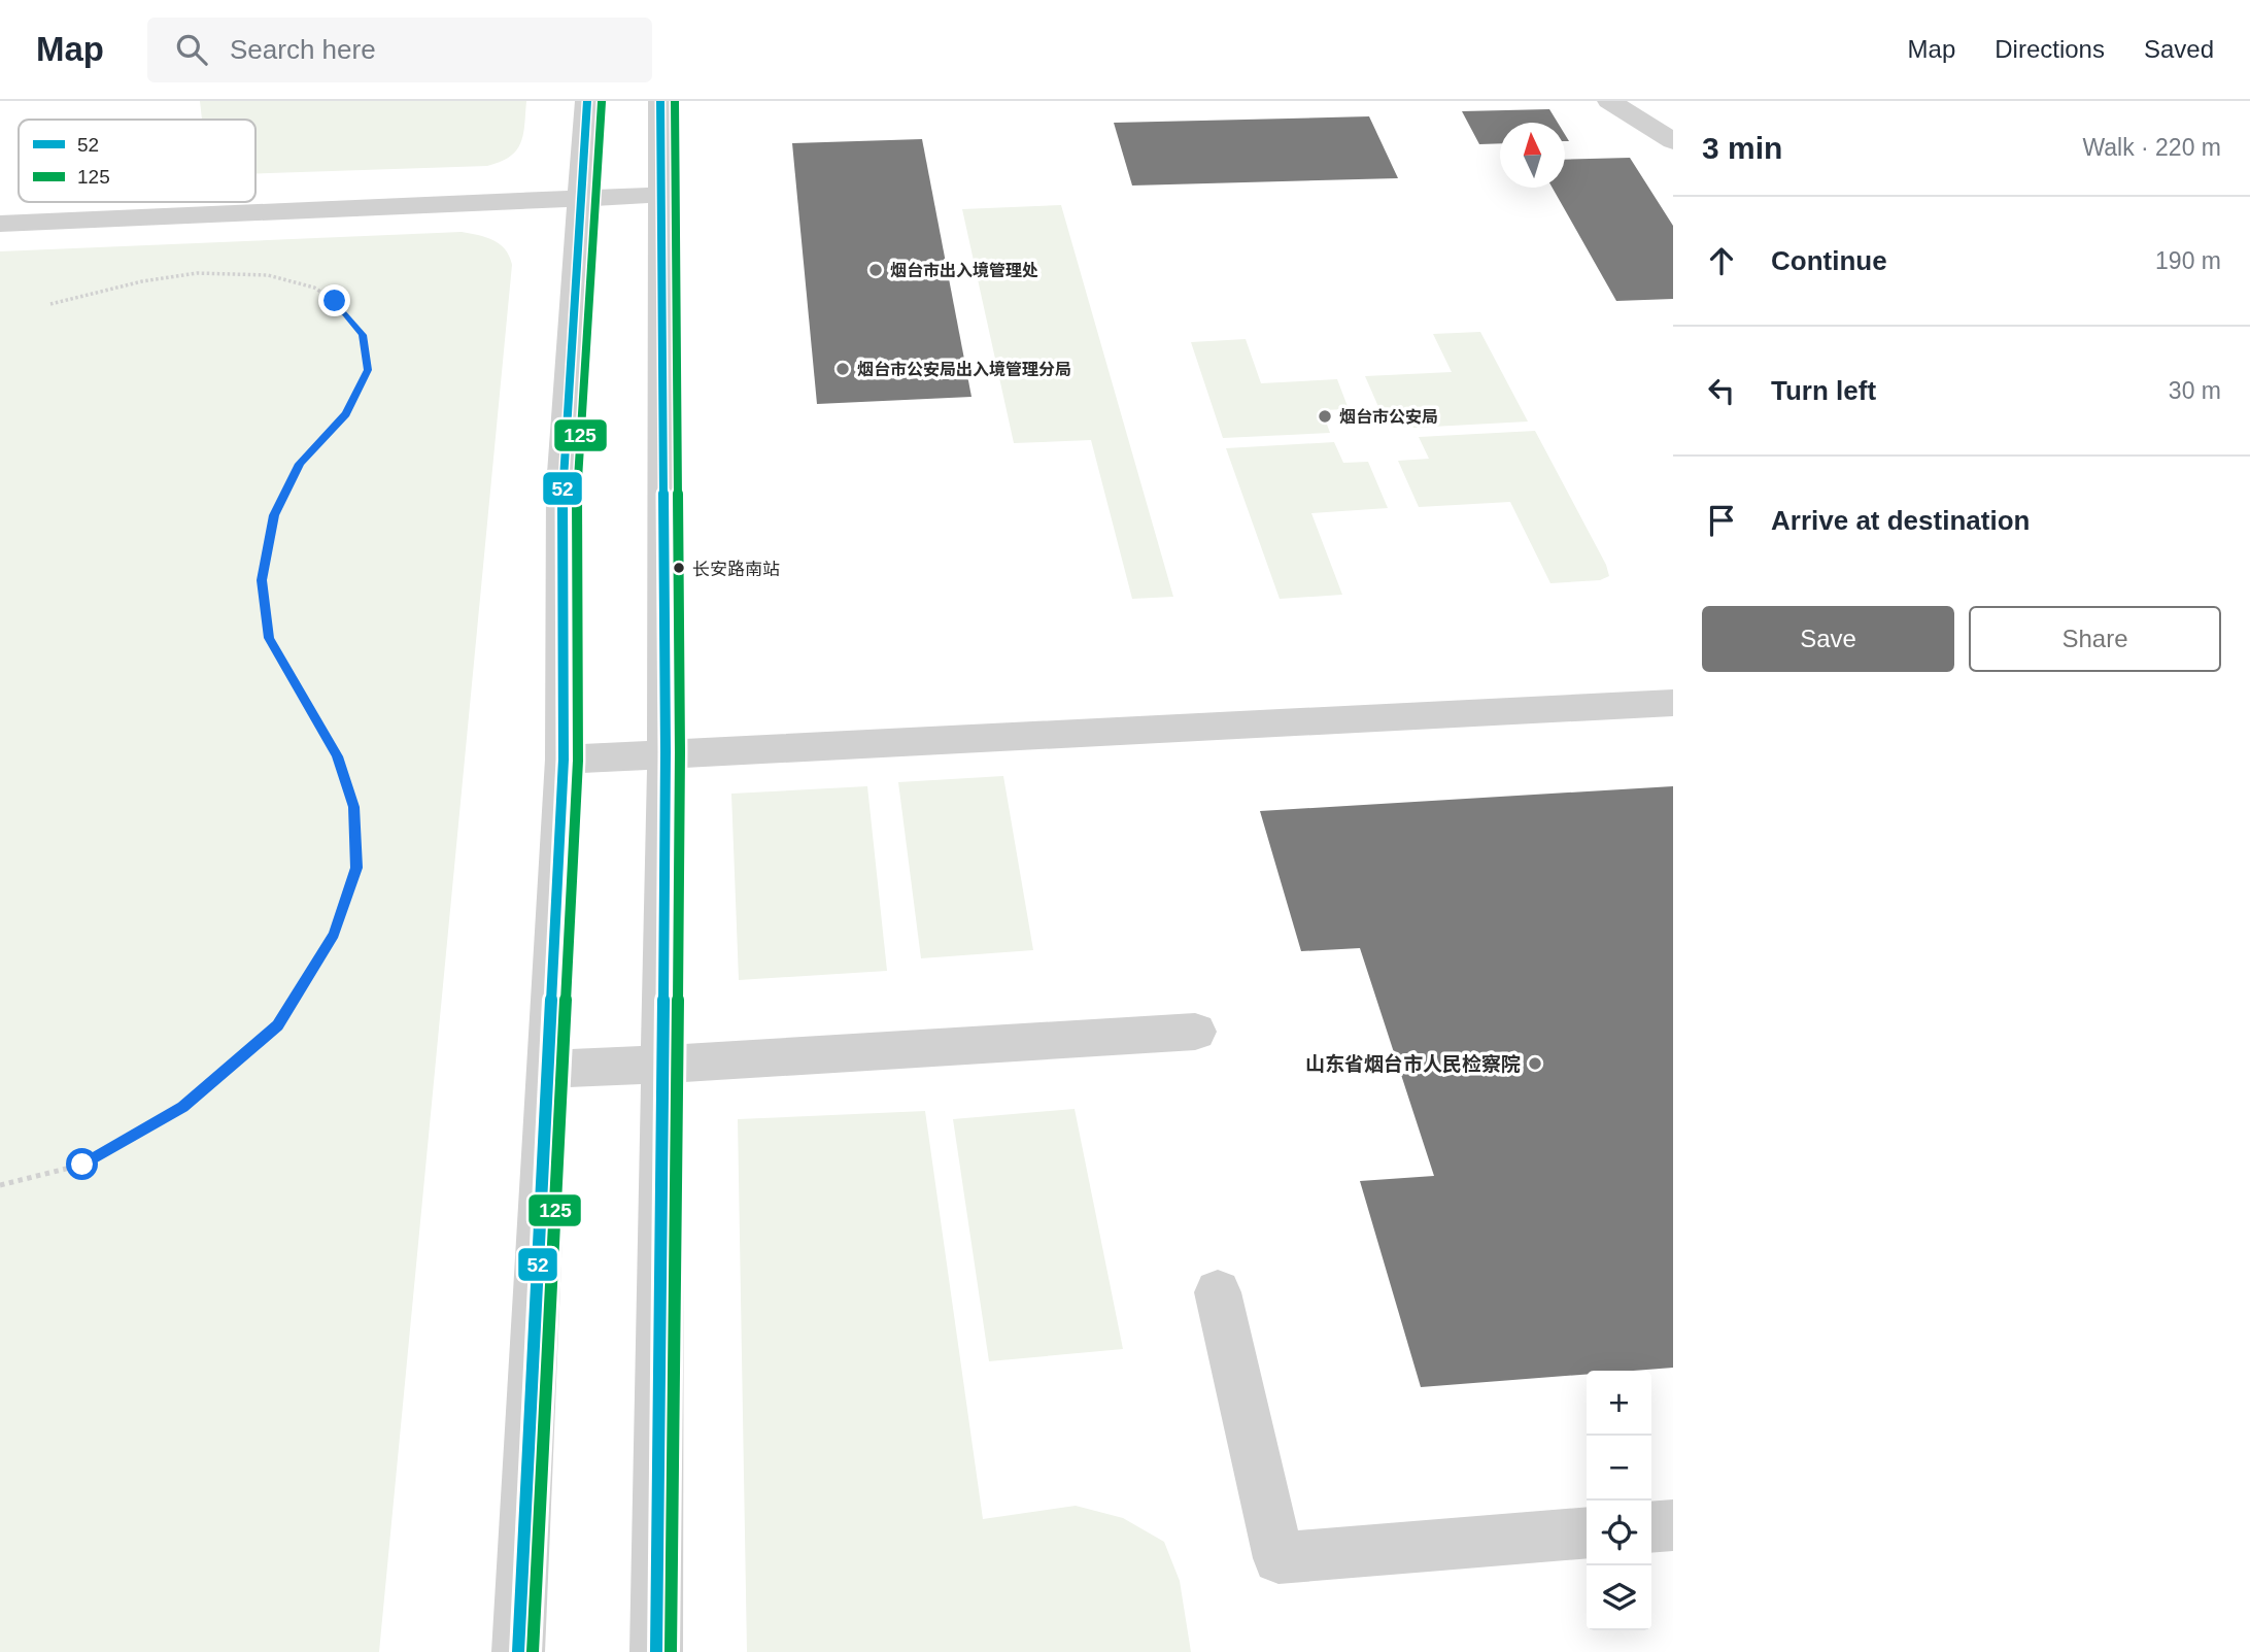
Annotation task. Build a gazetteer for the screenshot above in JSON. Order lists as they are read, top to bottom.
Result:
{
  "places": [
    "烟台市出入境管理处",
    "烟台市公安局出入境管理分局",
    "烟台市公安局",
    "长安路南站",
    "山东省烟台市人民检察院"
  ],
  "lines": ["transit line 52", "transit line 125"],
  "legend": ["52", "125"],
  "north": "top",
  "page": {
    "header": "Map",
    "search": "Search here",
    "nav": ["Map", "Directions", "Saved"],
    "heading": ["3 min", "Walk · 220 m"],
    "list": [
      ["Continue", "190 m"],
      ["Turn left", "30 m"],
      "Arrive at destination"
    ],
    "buttons": ["Save", "Share"],
    "map_buttons": ["+", "−"]
  }
}
